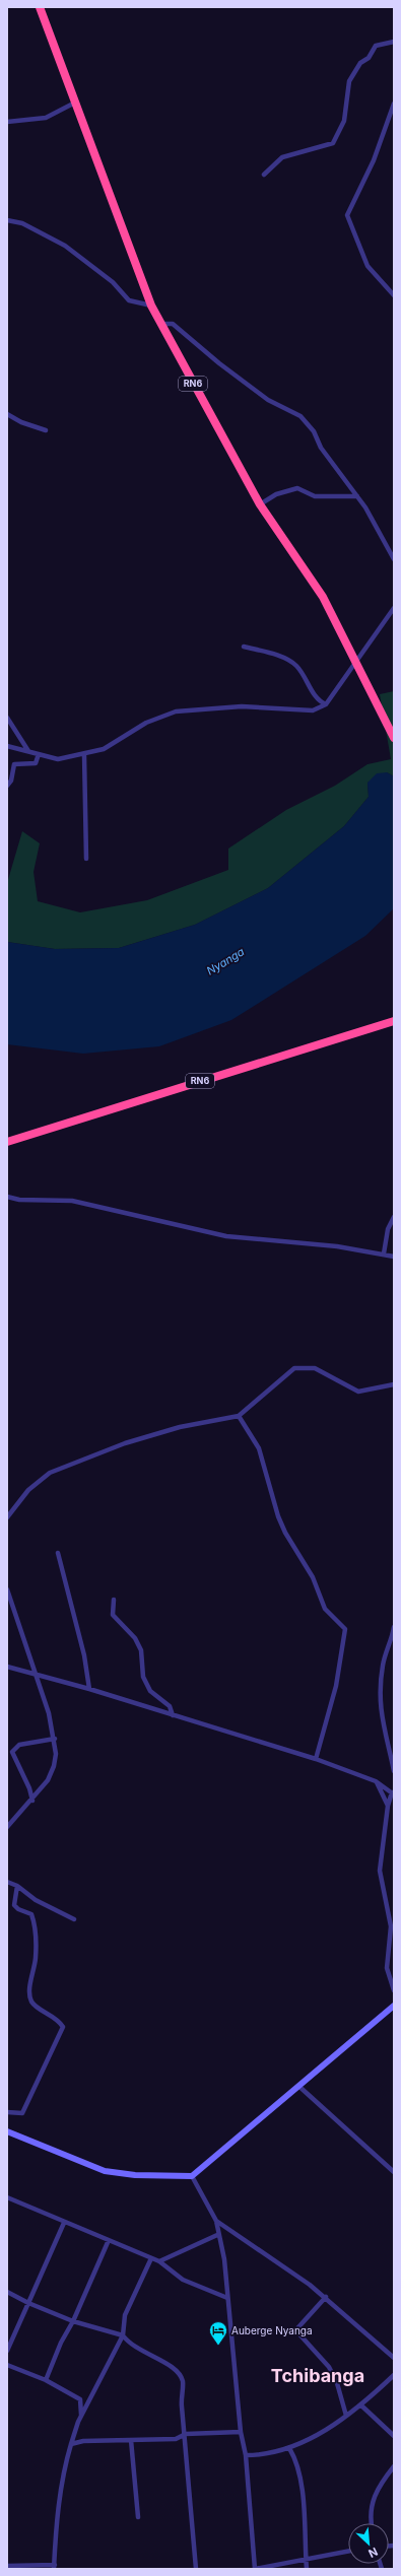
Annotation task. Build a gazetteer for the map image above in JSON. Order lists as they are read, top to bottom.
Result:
{
  "streets": {
    "highway": ["RN6"]
  },
  "districts": ["Tchibanga"],
  "water": ["Nyanga"],
  "places": {
    "hotel": ["Auberge Nyanga"]
  },
  "north": "bottom right"
}
